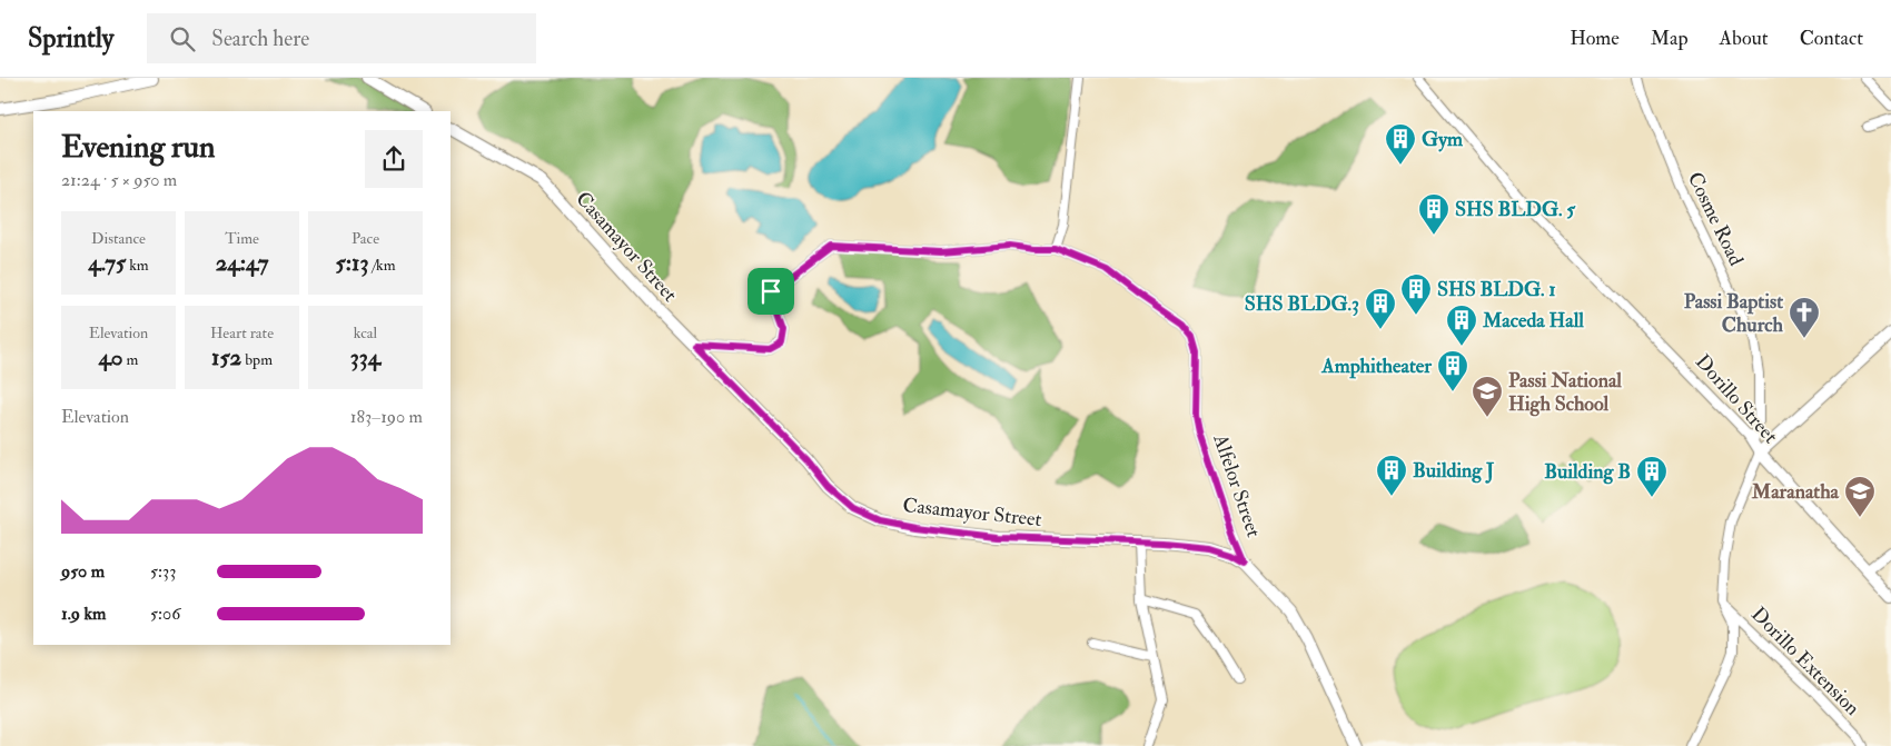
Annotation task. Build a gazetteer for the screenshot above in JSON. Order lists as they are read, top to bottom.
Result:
{
  "streets": {
    "street": [
      "Cosme Road",
      "Casamayor Street",
      "Dorillo Street",
      "Alfelor Street",
      "Dorillo Extension"
    ]
  },
  "crossings": [
    ["Cosme Road", "Dorillo Street"],
    ["Casamayor Street", "Alfelor Street"]
  ],
  "places": {
    "building": [
      "Gym",
      "SHS BLDG. 5",
      "SHS BLDG. 1",
      "SHS BLDG.3",
      "Maceda Hall",
      "Amphitheater",
      "Building J",
      "Building B"
    ],
    "church": ["Passi Baptist Church"],
    "school or university": ["Passi National High School", "Maranatha"]
  },
  "page": {
    "header": "Sprintly",
    "search": "Search here",
    "nav": [
      "Home",
      "Map",
      "About",
      "Contact"
    ],
    "heading": ["Evening run", "21:24 · 5 × 950 m"],
    "stats": [
      ["Distance", "4.75 km"],
      ["Time", "24:47"],
      ["Pace", "5:13 /km"],
      ["Elevation", "40 m"],
      ["Heart rate", "152 bpm"],
      ["kcal", "334"]
    ],
    "chart": ["Elevation", "183–190 m"],
    "list": [
      {
        "name": "950 m",
        "note": "5:33"
      },
      {
        "name": "1.9 km",
        "note": "5:06"
      }
    ]
  }
}
